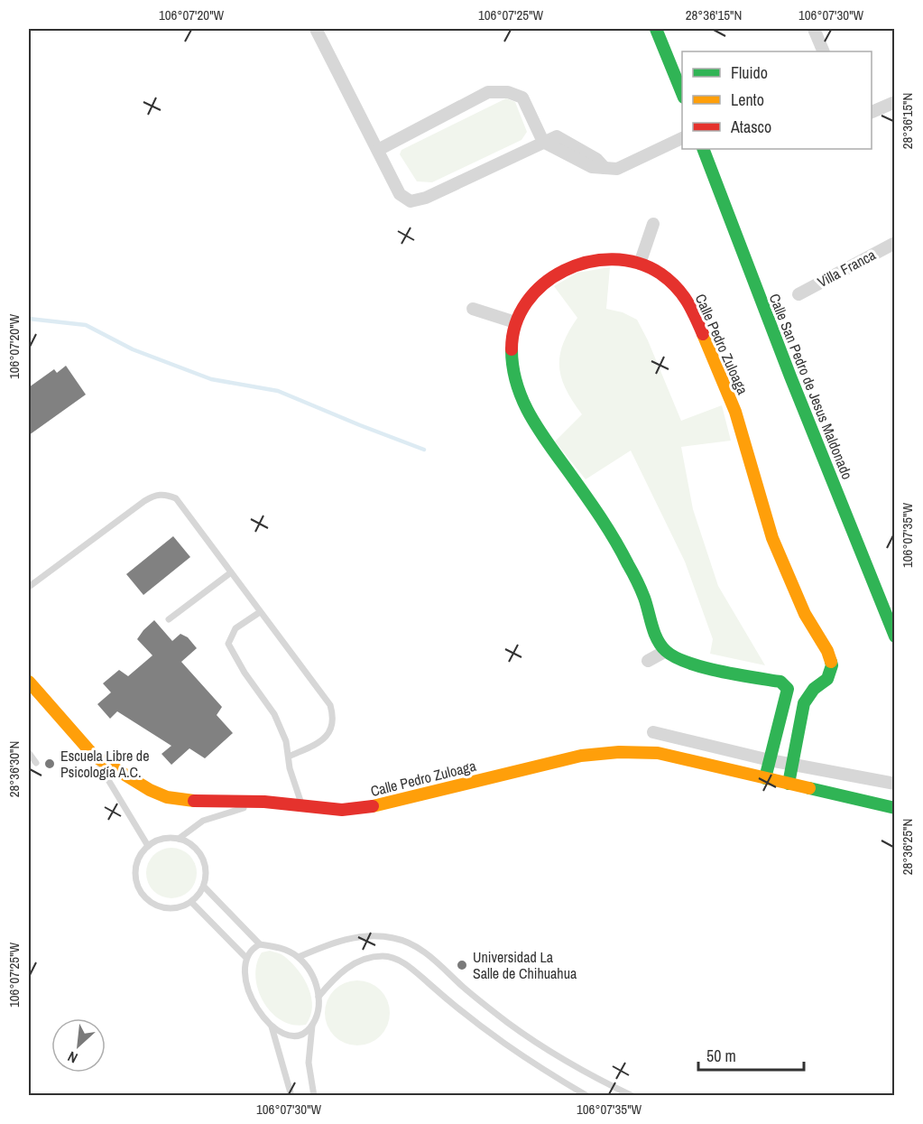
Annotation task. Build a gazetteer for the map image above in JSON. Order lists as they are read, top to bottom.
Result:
{
  "streets": {
    "street": ["Villa Franca", "Calle Pedro Zuloaga", "Calle San Pedro de Jesus Maldonado"]
  },
  "places": ["Escuela Libre de Psicología A.C.", "Universidad La Salle de Chihuahua"],
  "legend": ["Fluido", "Lento", "Atasco"],
  "scale_bar": "50 m",
  "north": "bottom left",
  "coordinates": [
    "106°07'20\"W",
    "106°07'25\"W",
    "28°36'15\"N",
    "106°07'30\"W",
    "106°07'35\"W",
    "28°36'30\"N",
    "28°36'25\"N"
  ]
}
